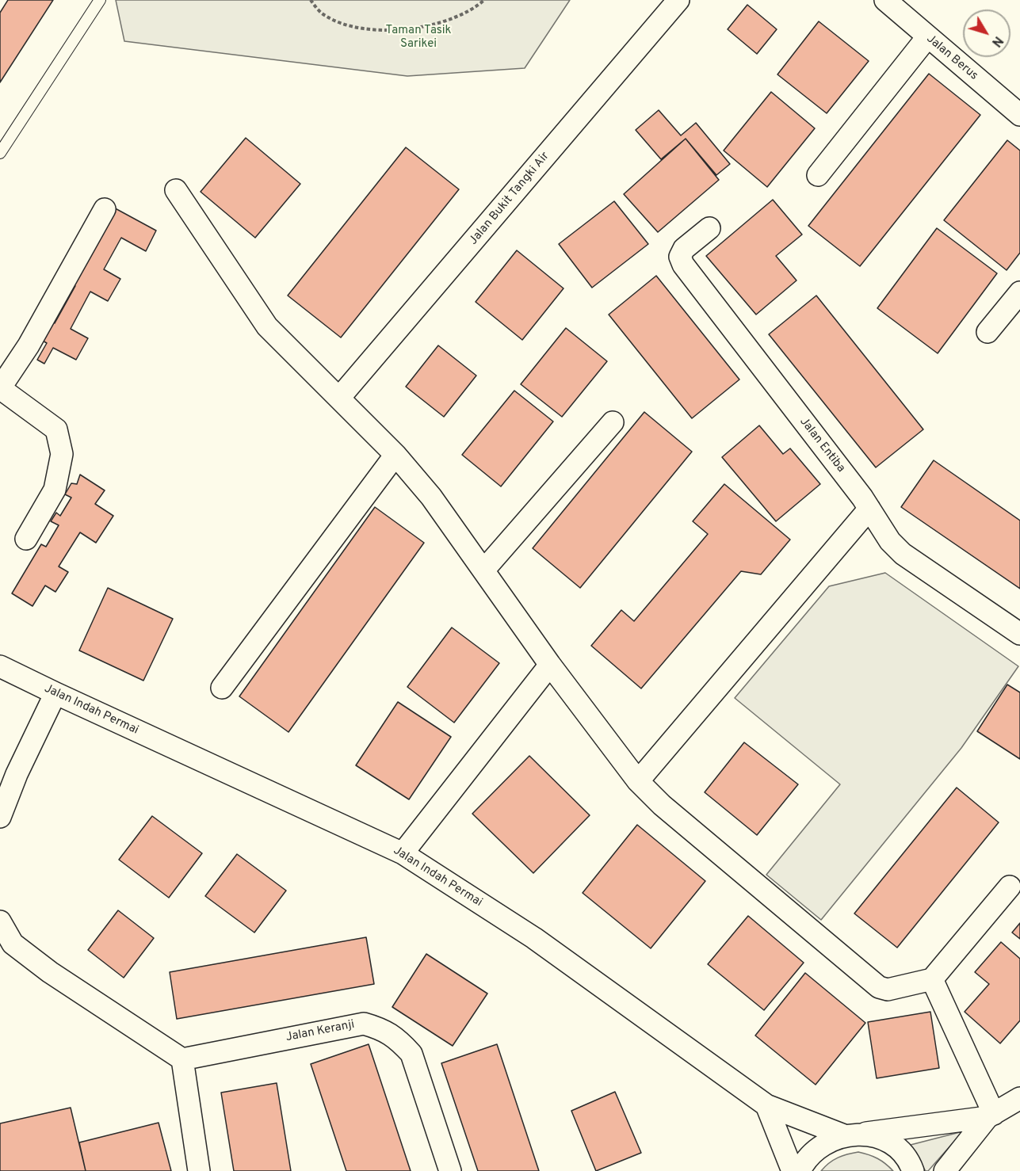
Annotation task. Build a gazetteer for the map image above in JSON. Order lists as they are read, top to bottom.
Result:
{
  "streets": {
    "street": [
      "Jalan Berus",
      "Jalan Bukit Tangki Air",
      "Jalan Entiba",
      "Jalan Indah Permai",
      "Jalan Keranji"
    ]
  },
  "parks": ["Taman Tasik Sarikei"],
  "north": "bottom right"
}
